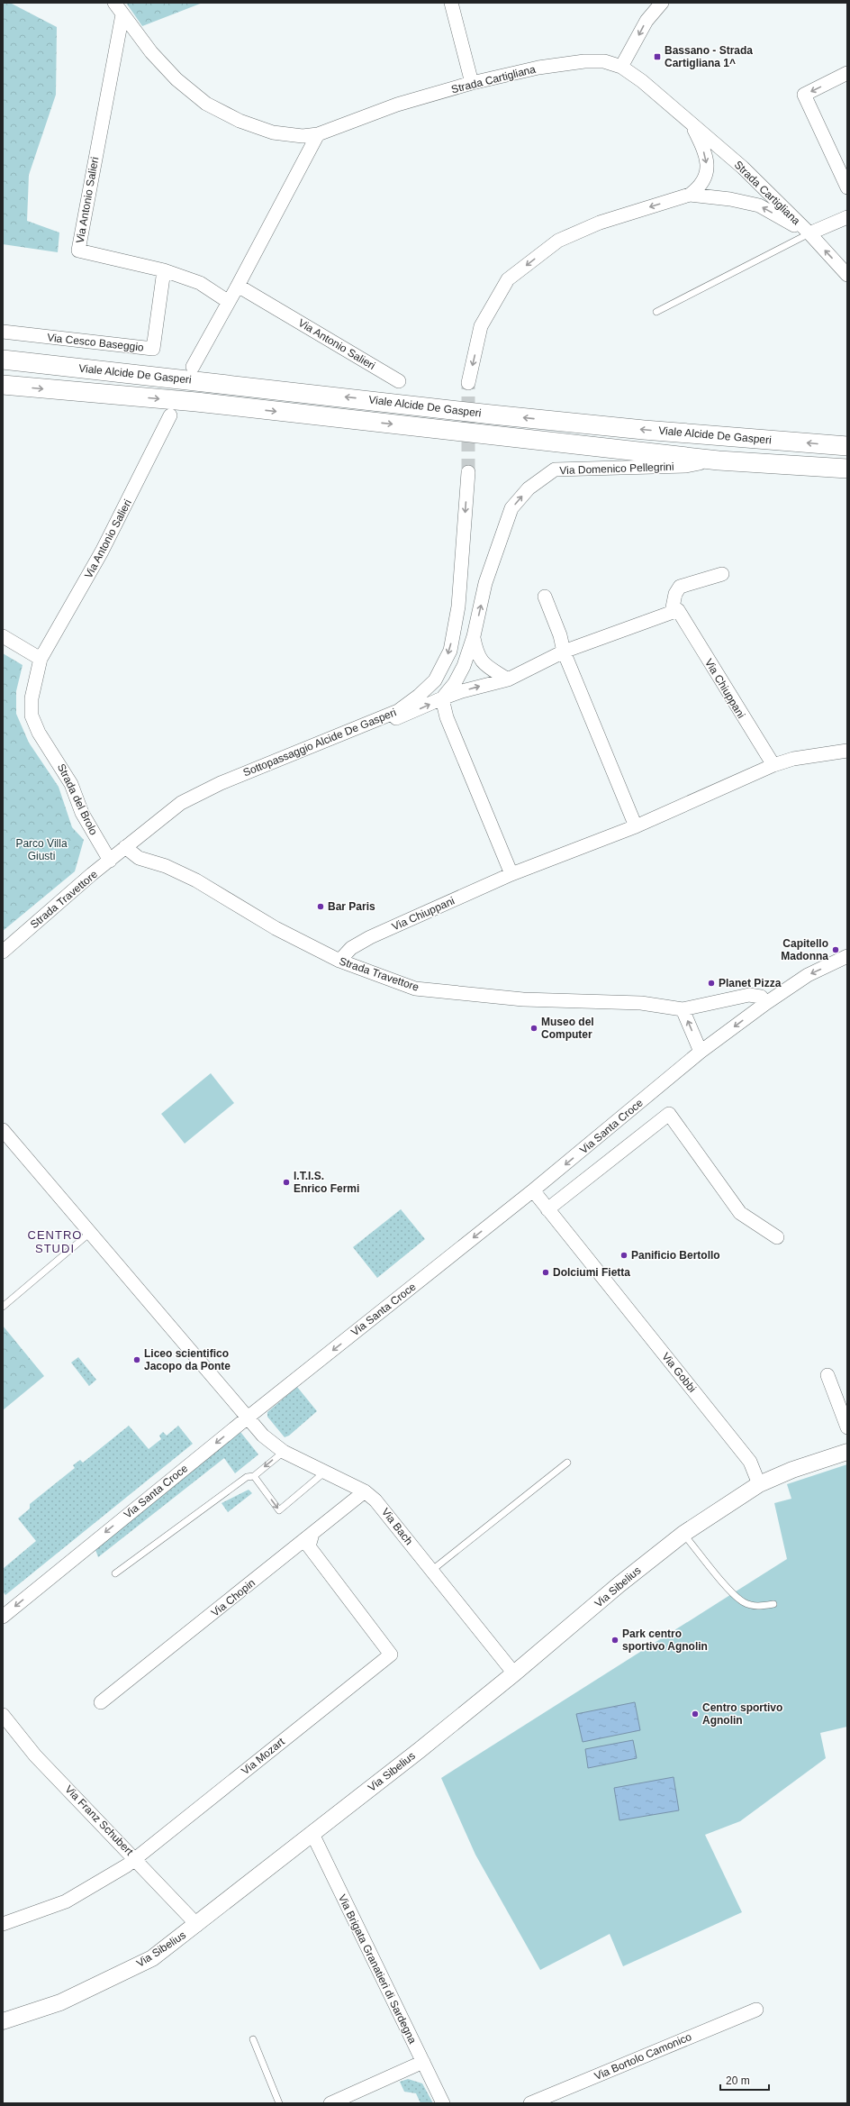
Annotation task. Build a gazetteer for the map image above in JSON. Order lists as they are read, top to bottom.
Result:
{
  "streets": {
    "main road": ["Viale Alcide De Gasperi"],
    "street": [
      "Strada Cartigliana",
      "Via Antonio Salieri",
      "Via Cesco Baseggio",
      "Via Domenico Pellegrini",
      "Via Chiuppani",
      "Sottopassaggio Alcide De Gasperi",
      "Strada del Brolo",
      "Strada Travettore",
      "Via Santa Croce",
      "Via Gobbi",
      "Via Bach",
      "Via Sibelius",
      "Via Chopin",
      "Via Mozart",
      "Via Franz Schubert",
      "Via Brigata Granatieri di Sardegna",
      "Via Bortolo Camonico"
    ]
  },
  "crossings": [
    ["Strada Cartigliana", "Via Antonio Salieri"],
    ["Via Antonio Salieri", "Via Cesco Baseggio"],
    ["Via Antonio Salieri", "Strada del Brolo"],
    ["Viale Alcide De Gasperi", "Via Domenico Pellegrini"],
    ["Via Domenico Pellegrini", "Via Chiuppani"],
    ["Via Domenico Pellegrini", "Sottopassaggio Alcide De Gasperi"],
    ["Via Domenico Pellegrini", "Strada Travettore"],
    ["Via Chiuppani", "Strada Travettore"],
    ["Sottopassaggio Alcide De Gasperi", "Strada Travettore"],
    ["Strada del Brolo", "Strada Travettore"],
    ["Strada Travettore", "Via Santa Croce"],
    ["Via Santa Croce", "Via Gobbi"],
    ["Via Santa Croce", "Via Bach"],
    ["Via Gobbi", "Via Sibelius"],
    ["Via Bach", "Via Sibelius"],
    ["Via Bach", "Via Chopin"],
    ["Via Sibelius", "Via Franz Schubert"],
    ["Via Sibelius", "Via Brigata Granatieri di Sardegna"],
    ["Via Chopin", "Via Mozart"],
    ["Via Mozart", "Via Franz Schubert"]
  ],
  "one_way": ["Via Domenico Pellegrini", "Sottopassaggio Alcide De Gasperi", "Via Santa Croce"],
  "districts": ["CENTRO STUDI"],
  "parks": ["Parco Villa Giusti"],
  "places": {
    "transit": ["Bassano - Strada Cartigliana 1^"],
    "other": [
      "Bar Paris",
      "Capitello Madonna",
      "Planet Pizza",
      "Museo del Computer",
      "I.T.I.S. Enrico Fermi",
      "Panificio Bertollo",
      "Dolciumi Fietta",
      "Liceo scientifico Jacopo da Ponte",
      "Park centro sportivo Agnolin",
      "Centro sportivo Agnolin"
    ]
  },
  "scale_bar": "20 m"
}
